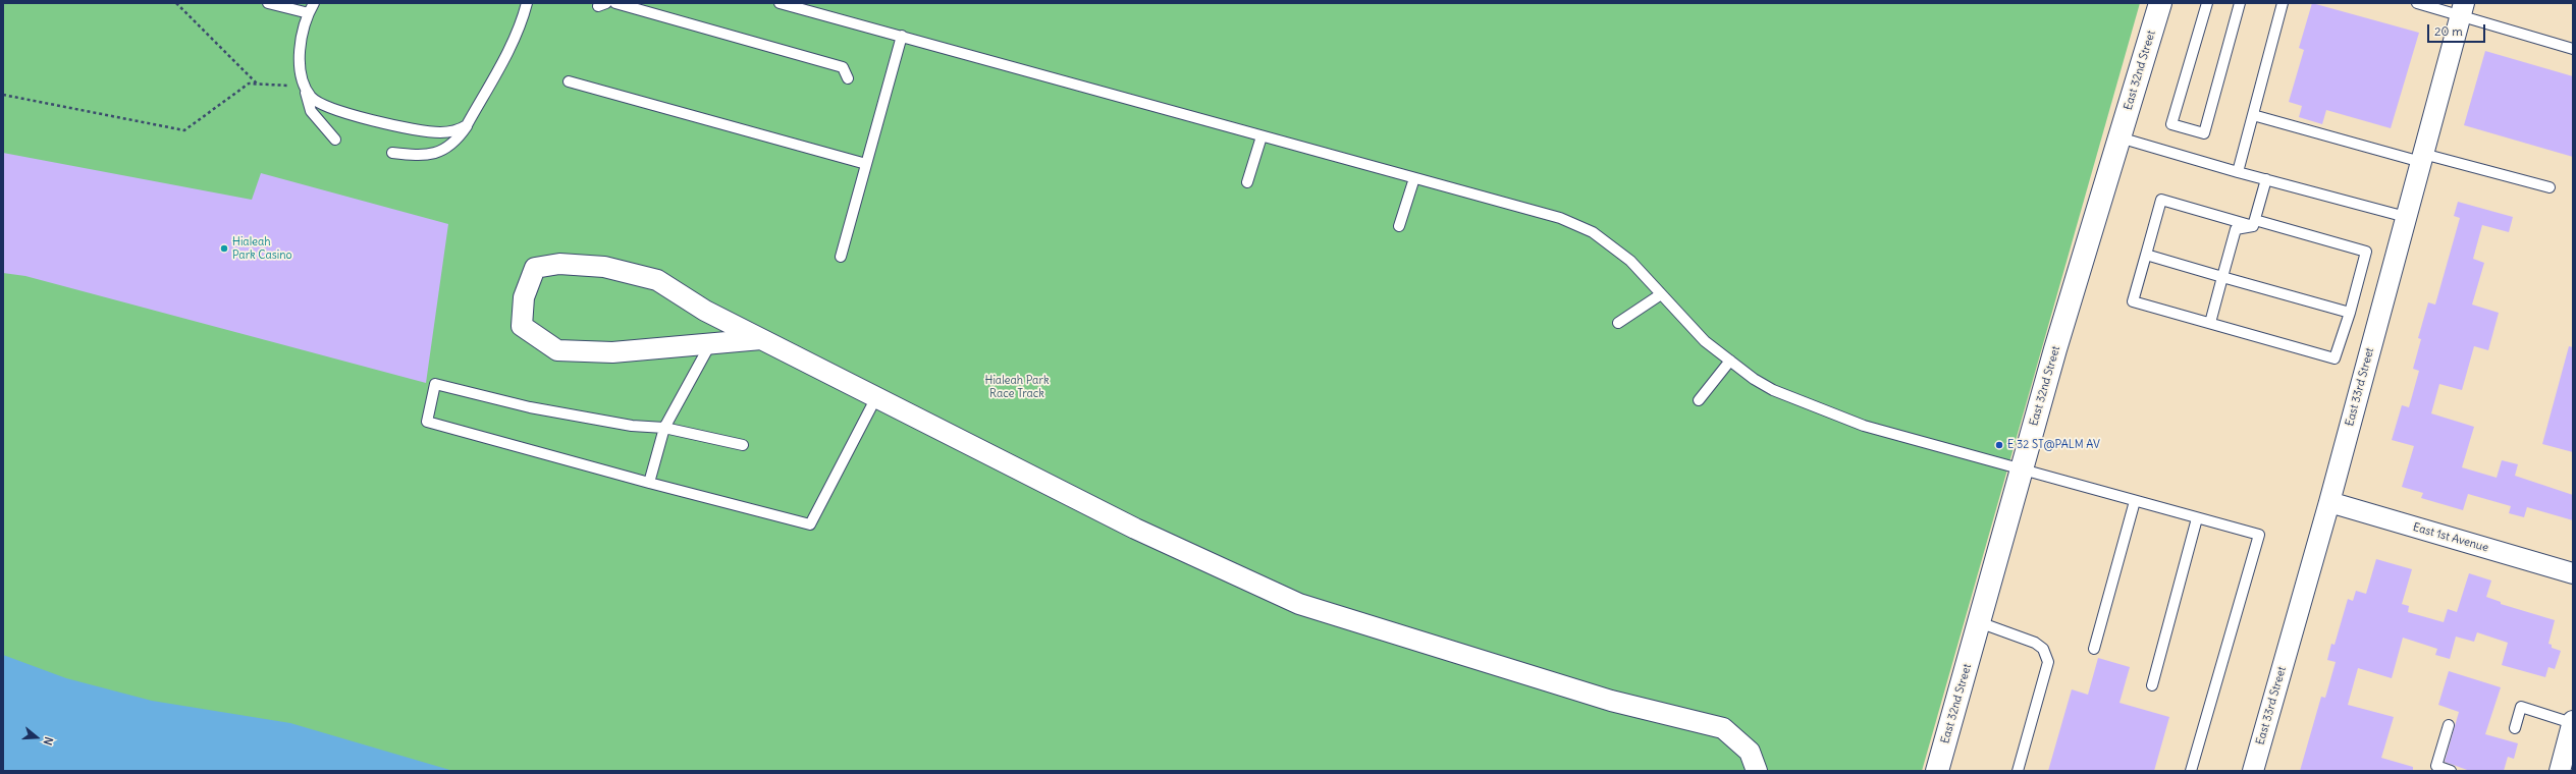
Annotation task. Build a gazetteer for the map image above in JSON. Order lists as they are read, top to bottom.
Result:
{
  "streets": {
    "street": ["East 32nd Street", "East 33rd Street", "East 1st Avenue"]
  },
  "crossings": [
    ["East 33rd Street", "East 1st Avenue"]
  ],
  "parks": ["Hialeah Park Race Track"],
  "places": ["Hialeah Park Casino", "E 32 ST@PALM AV"],
  "scale_bar": "20 m",
  "north": "right"
}
